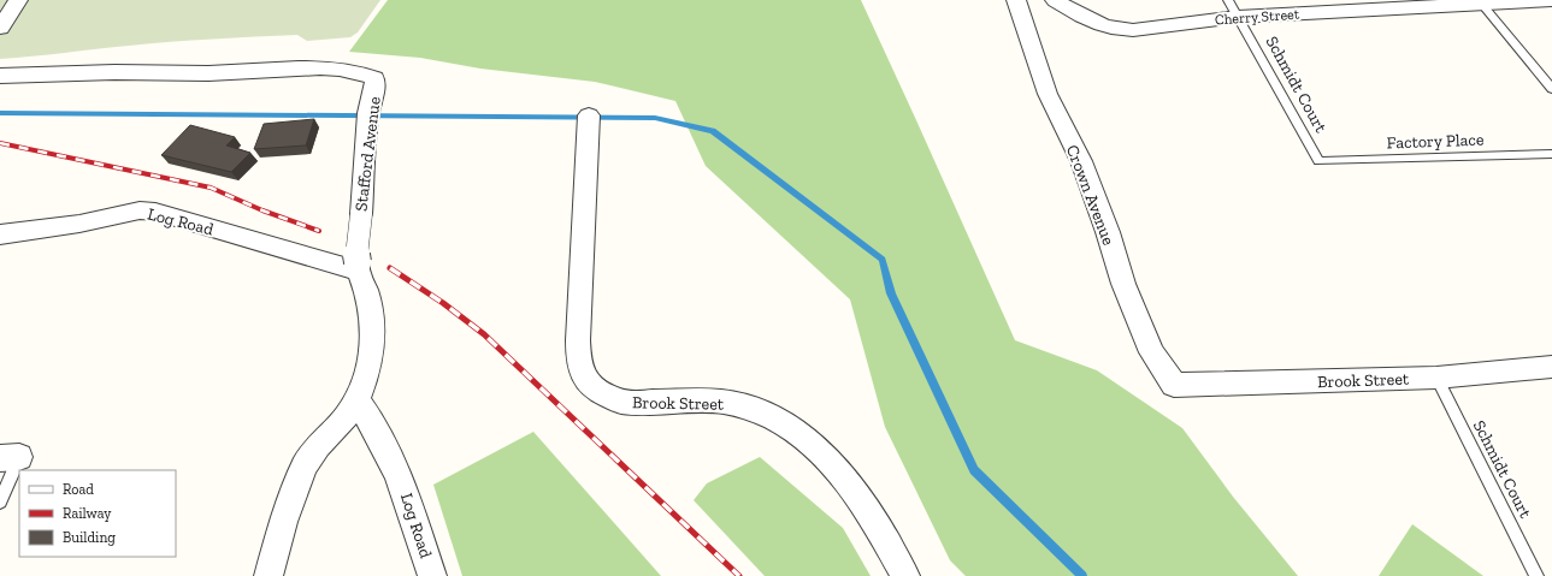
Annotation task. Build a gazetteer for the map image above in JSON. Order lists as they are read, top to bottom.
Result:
{
  "streets": {
    "street": [
      "Cherry Street",
      "Stafford Avenue",
      "Crown Avenue",
      "Log Road",
      "Brook Street"
    ],
    "lane": ["Schmidt Court", "Factory Place"]
  },
  "crossings": [
    ["Cherry Street", "Schmidt Court"],
    ["Schmidt Court", "Factory Place"],
    ["Schmidt Court", "Brook Street"],
    ["Stafford Avenue", "Log Road"],
    ["Crown Avenue", "Brook Street"]
  ],
  "legend": ["Road", "Railway", "Building"]
}
